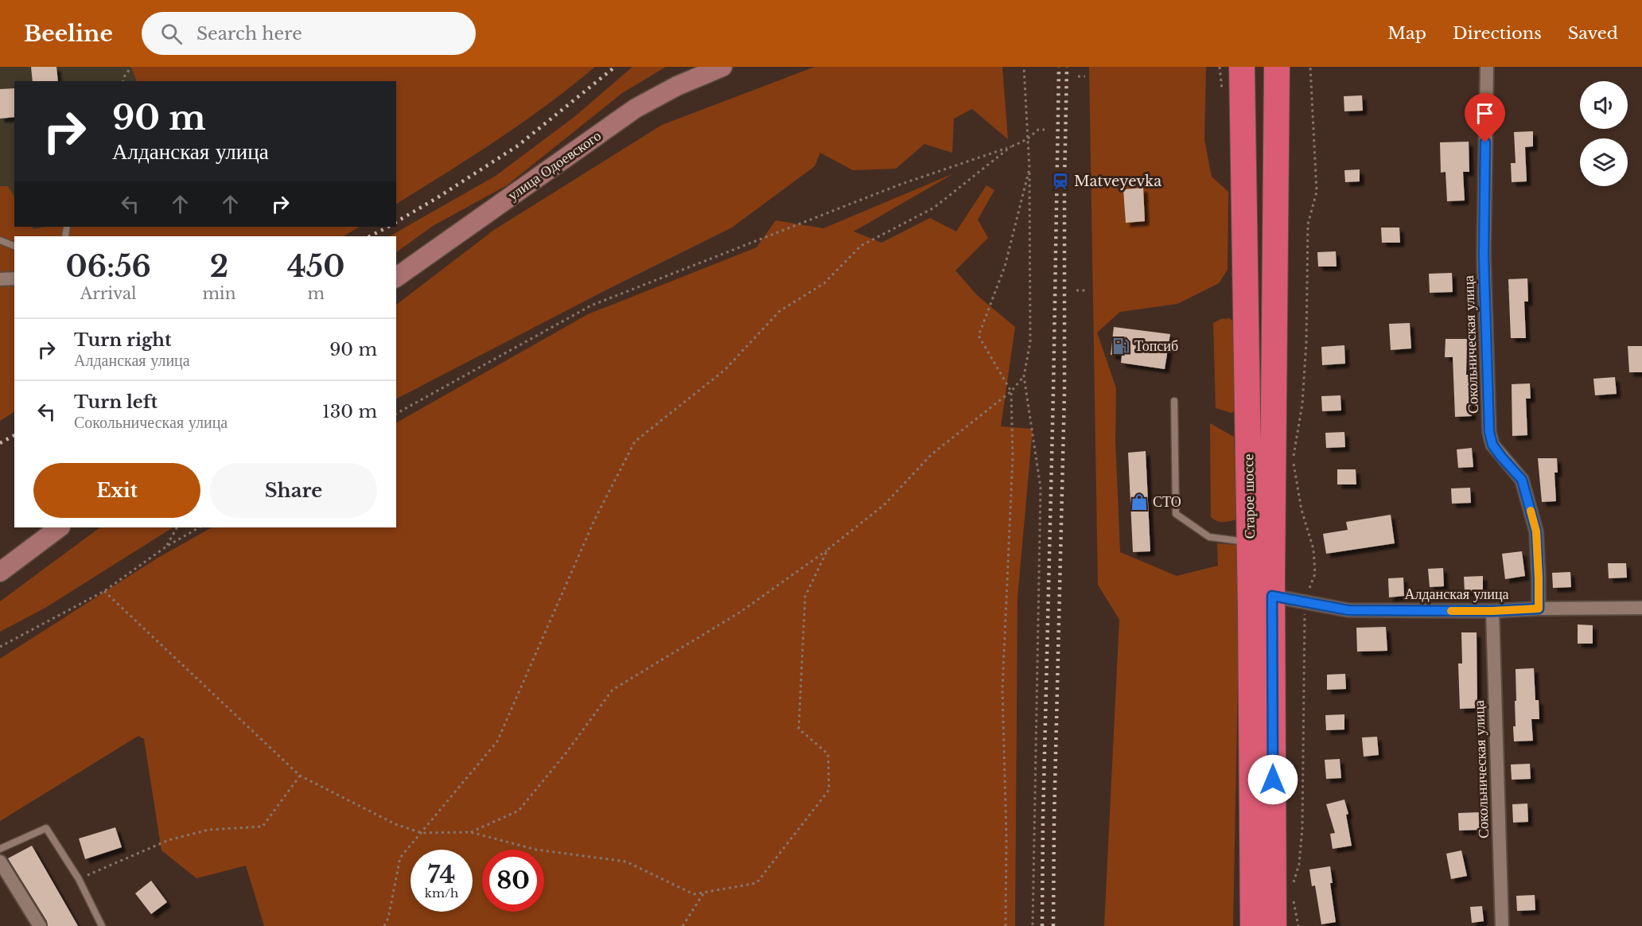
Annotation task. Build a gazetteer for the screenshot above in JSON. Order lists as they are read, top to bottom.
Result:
{
  "streets": {
    "highway": ["Старое шоссе"],
    "street": ["улица Одоевского", "Сокольническая улица", "Алданская улица"]
  },
  "crossings": [
    ["Сокольническая улица", "Алданская улица"],
    ["Старое шоссе", "Алданская улица"]
  ],
  "places": {
    "station": ["Matveyevka"],
    "fuel station": ["Топсиб"],
    "shop": ["СТО"]
  },
  "page": {
    "header": "Beeline",
    "search": "Search here",
    "nav": ["Map", "Directions", "Saved"],
    "turn": ["90 m", "Алданская улица"],
    "eta": [
      "06:56",
      "Arrival",
      "2",
      "min",
      "450",
      "m"
    ],
    "list": [
      {
        "name": "Turn right",
        "note": "Алданская улица",
        "value": "90 m"
      },
      {
        "name": "Turn left",
        "note": "Сокольническая улица",
        "value": "130 m"
      }
    ],
    "buttons": ["Exit", "Share"],
    "speed": "74 km/h",
    "limit": "80"
  }
}
